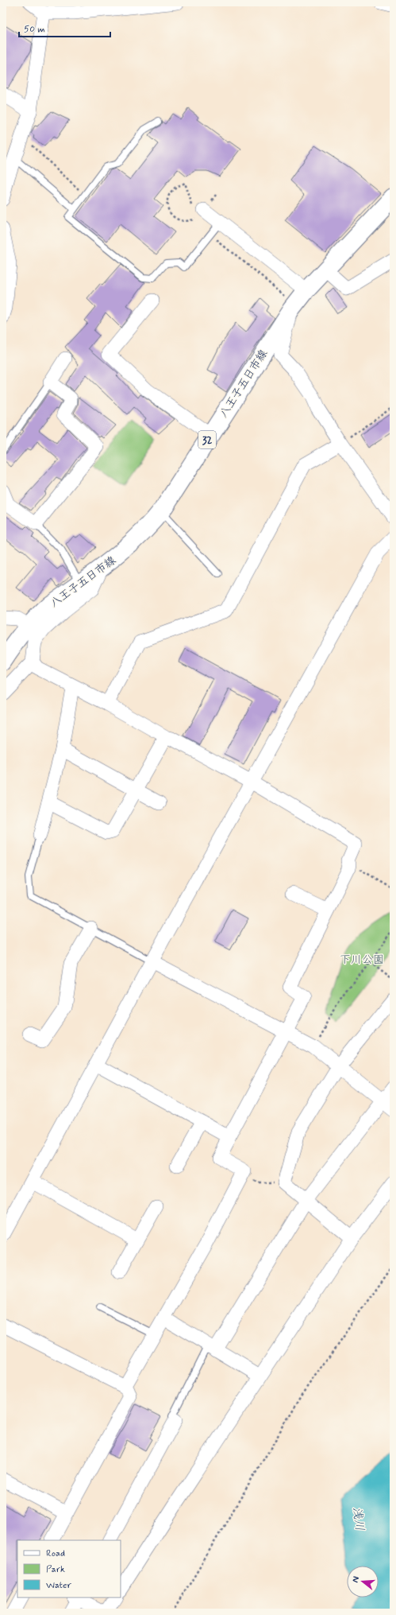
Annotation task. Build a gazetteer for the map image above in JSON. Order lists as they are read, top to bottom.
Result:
{
  "streets": {
    "main road": ["八王子五日市線", "32"]
  },
  "water": ["浅川"],
  "parks": ["下川公園"],
  "legend": ["Road", "Park", "Water"],
  "scale_bar": "50 m",
  "north": "left"
}
